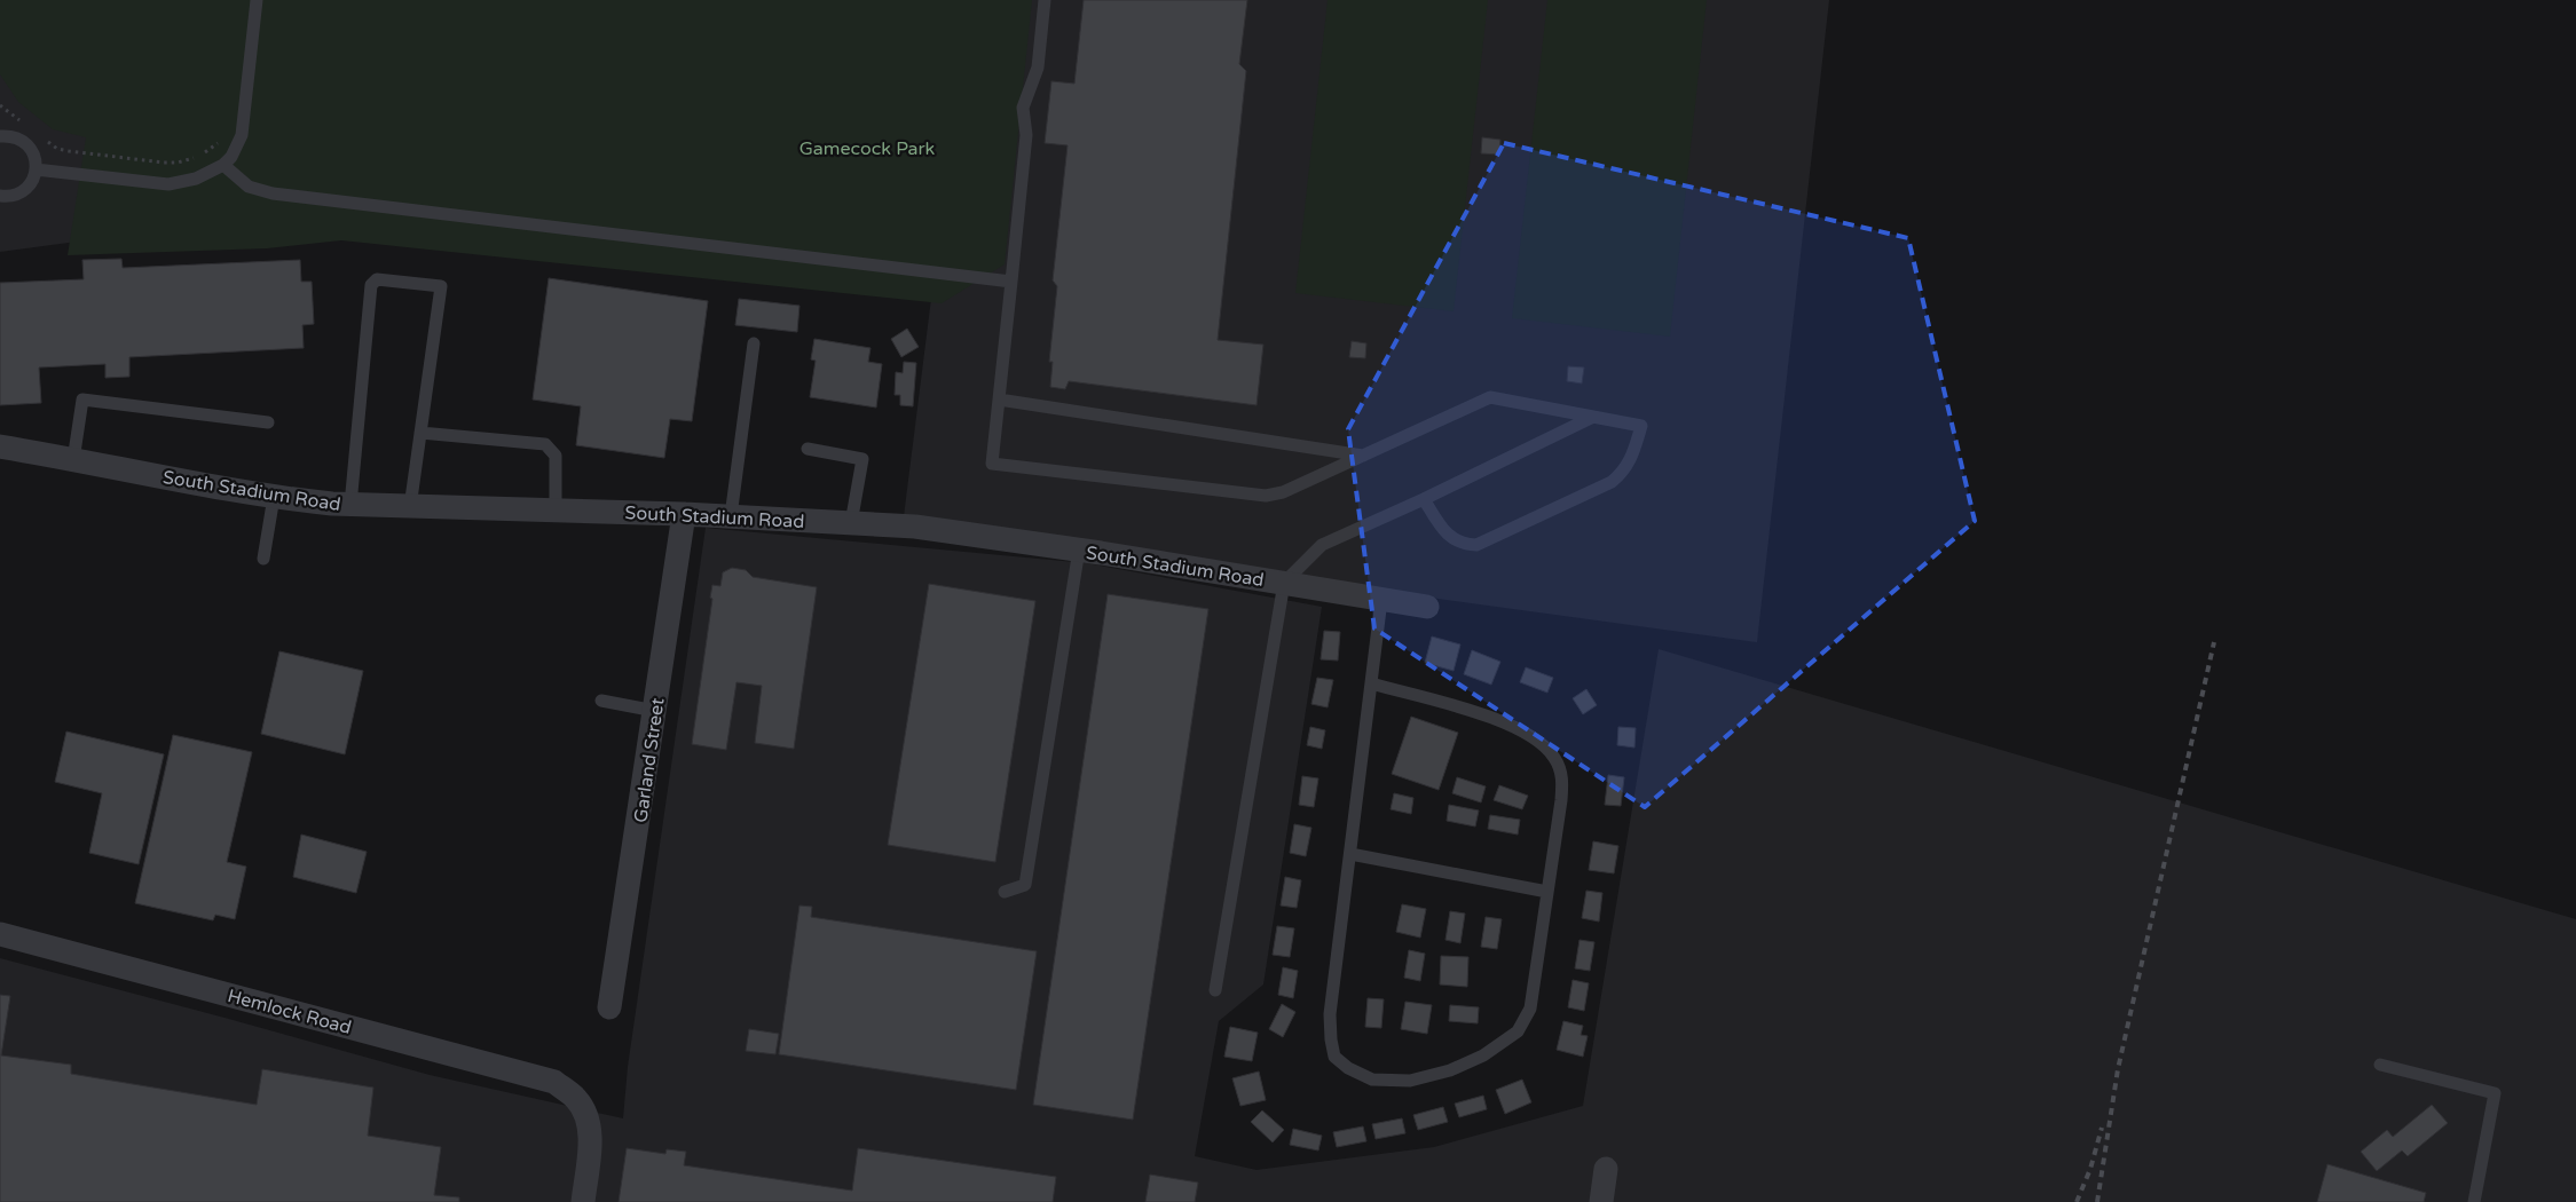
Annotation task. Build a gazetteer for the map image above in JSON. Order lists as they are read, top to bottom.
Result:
{
  "streets": {
    "street": ["South Stadium Road", "Garland Street", "Hemlock Road"]
  },
  "crossings": [
    ["South Stadium Road", "Garland Street"]
  ],
  "parks": ["Gamecock Park"]
}
